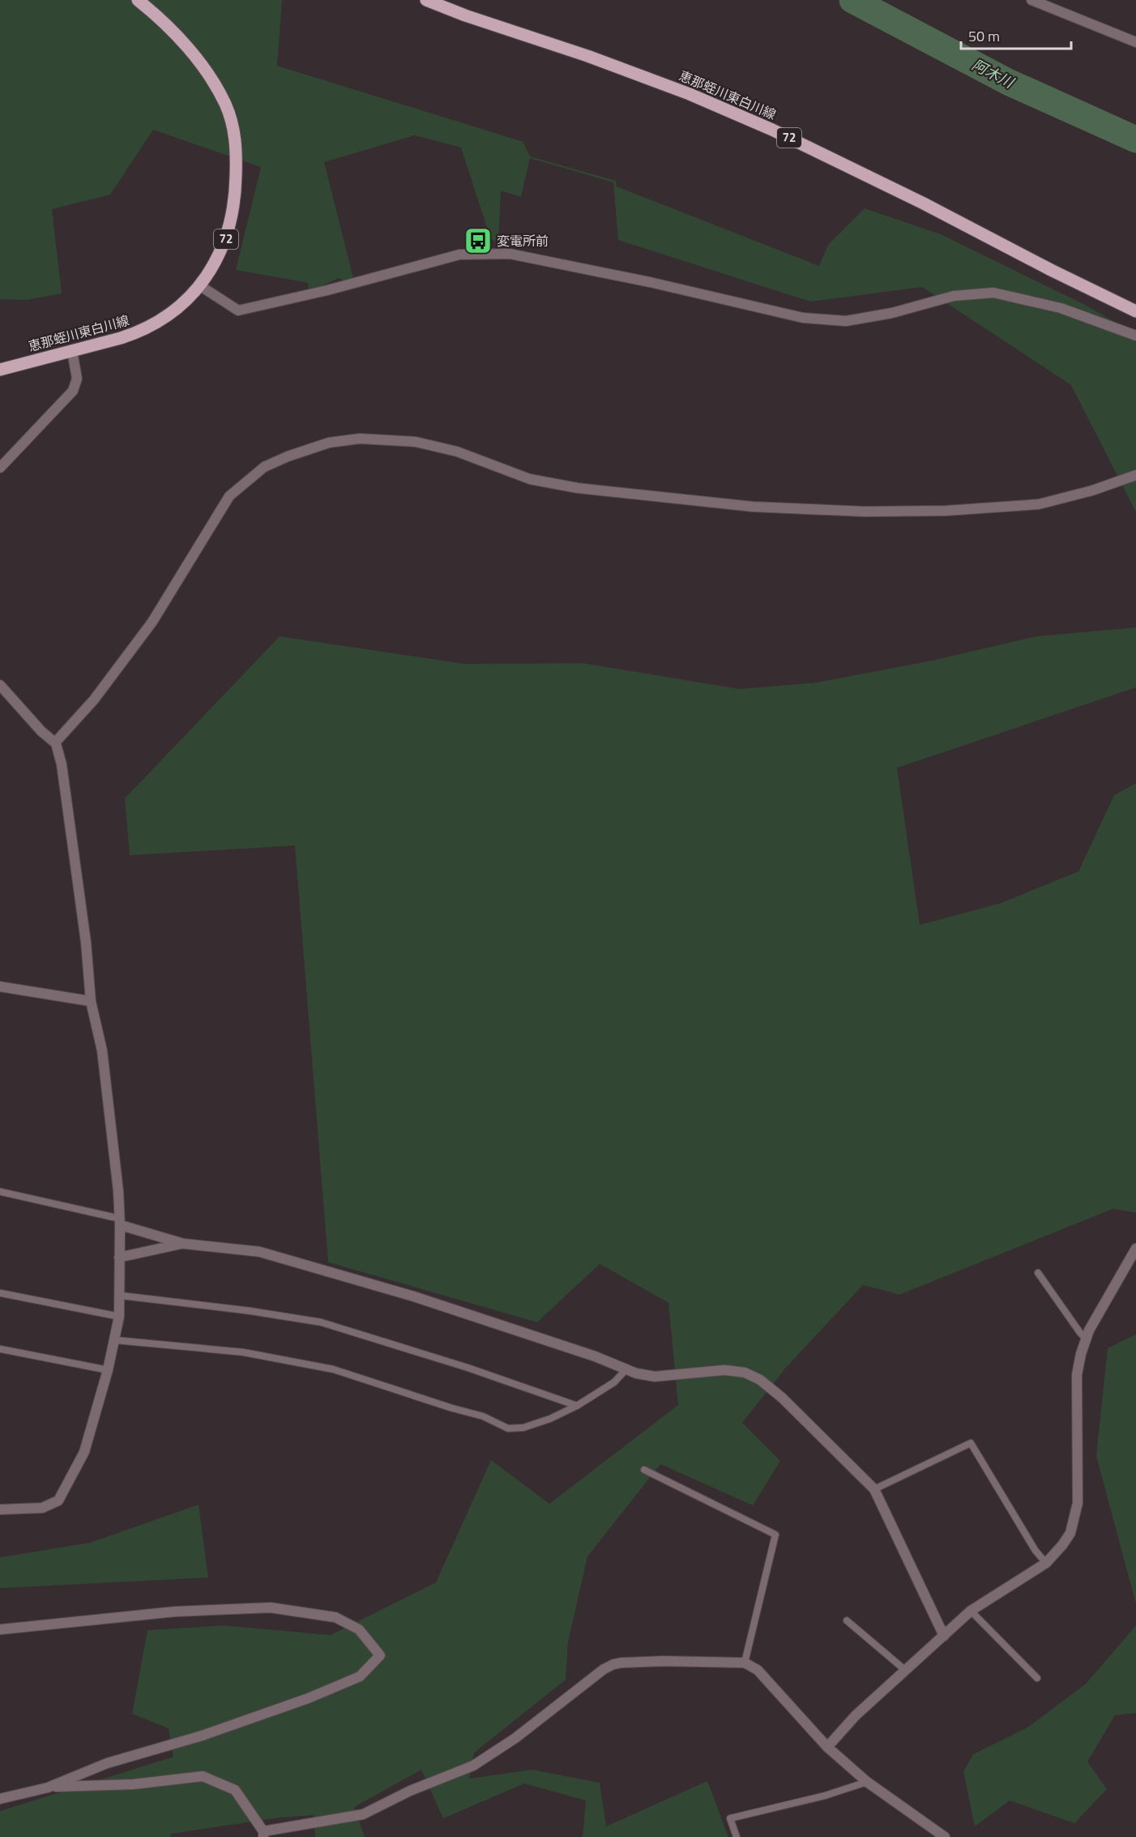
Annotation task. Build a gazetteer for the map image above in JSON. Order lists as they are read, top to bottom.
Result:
{
  "streets": {
    "main road": ["恵那蛭川東白川線", "72"]
  },
  "water": ["阿木川"],
  "places": {
    "bus stop": ["変電所前"]
  },
  "scale_bar": "50 m"
}
